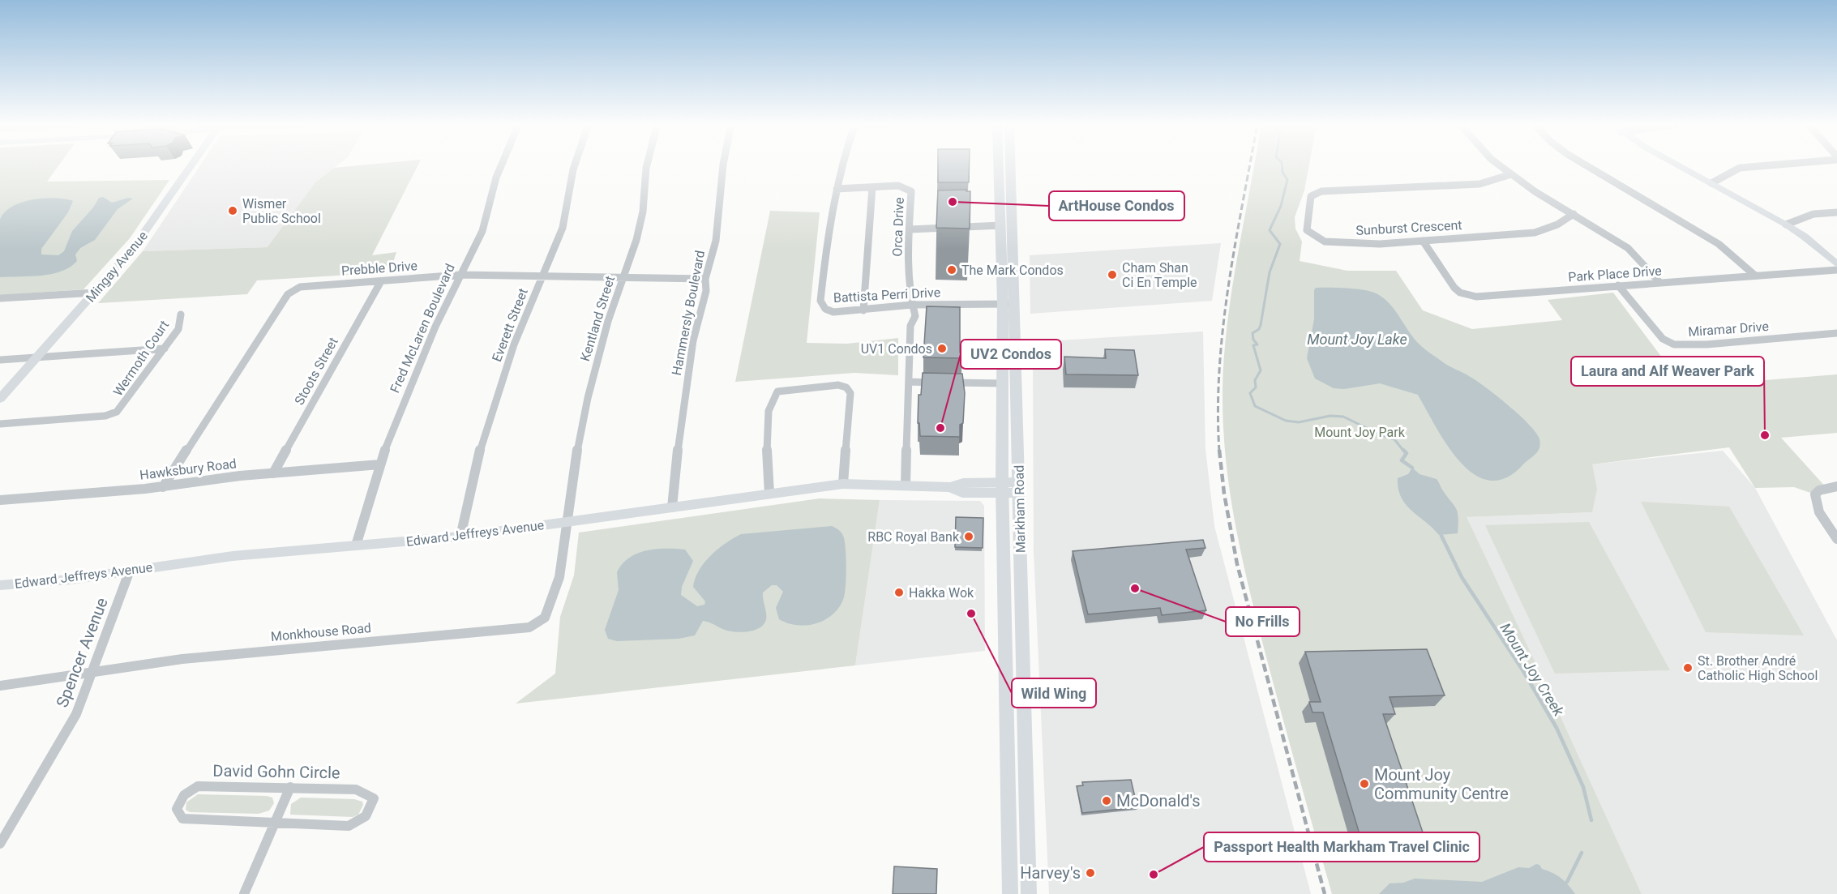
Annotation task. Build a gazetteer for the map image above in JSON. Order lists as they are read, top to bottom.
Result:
{
  "streets": {
    "main road": ["Markham Road"],
    "street": [
      "Orca Drive",
      "Sunburst Crescent",
      "Mingay Avenue",
      "Prebble Drive",
      "Park Place Drive",
      "Battista Perri Drive",
      "Hammersly Boulevard",
      "Kentland Street",
      "Everett Street",
      "Fred McLaren Boulevard",
      "Miramar Drive",
      "Wermoth Court",
      "Stoots Street",
      "Hawksbury Road",
      "Edward Jeffreys Avenue",
      "Monkhouse Road",
      "Spencer Avenue",
      "David Gohn Circle"
    ]
  },
  "crossings": [
    ["Orca Drive", "Battista Perri Drive"],
    ["Orca Drive", "Edward Jeffreys Avenue"],
    ["Sunburst Crescent", "Park Place Drive"],
    ["Prebble Drive", "Hammersly Boulevard"],
    ["Prebble Drive", "Kentland Street"],
    ["Prebble Drive", "Everett Street"],
    ["Prebble Drive", "Fred McLaren Boulevard"],
    ["Prebble Drive", "Stoots Street"],
    ["Prebble Drive", "Hawksbury Road"],
    ["Park Place Drive", "Miramar Drive"],
    ["Battista Perri Drive", "Markham Road"],
    ["Hammersly Boulevard", "Edward Jeffreys Avenue"],
    ["Kentland Street", "Edward Jeffreys Avenue"],
    ["Kentland Street", "Monkhouse Road"],
    ["Everett Street", "Edward Jeffreys Avenue"],
    ["Fred McLaren Boulevard", "Hawksbury Road"],
    ["Fred McLaren Boulevard", "Edward Jeffreys Avenue"],
    ["Stoots Street", "Hawksbury Road"],
    ["Markham Road", "Edward Jeffreys Avenue"],
    ["Edward Jeffreys Avenue", "Monkhouse Road"],
    ["Edward Jeffreys Avenue", "Spencer Avenue"],
    ["Monkhouse Road", "Spencer Avenue"]
  ],
  "water": ["Mount Joy Lake", "Mount Joy Creek"],
  "parks": ["Mount Joy Park"],
  "places": [
    "ArtHouse Condos",
    "Wismer Public School",
    "The Mark Condos",
    "Cham Shan Ci En Temple",
    "UV1 Condos",
    "UV2 Condos",
    "Laura and Alf Weaver Park",
    "RBC Royal Bank",
    "No Frills",
    "Hakka Wok",
    "Wild Wing",
    "St. Brother André Catholic High School",
    "Mount Joy Community Centre",
    "McDonald's",
    "Harvey's",
    "Passport Health Markham Travel Clinic"
  ]
}
